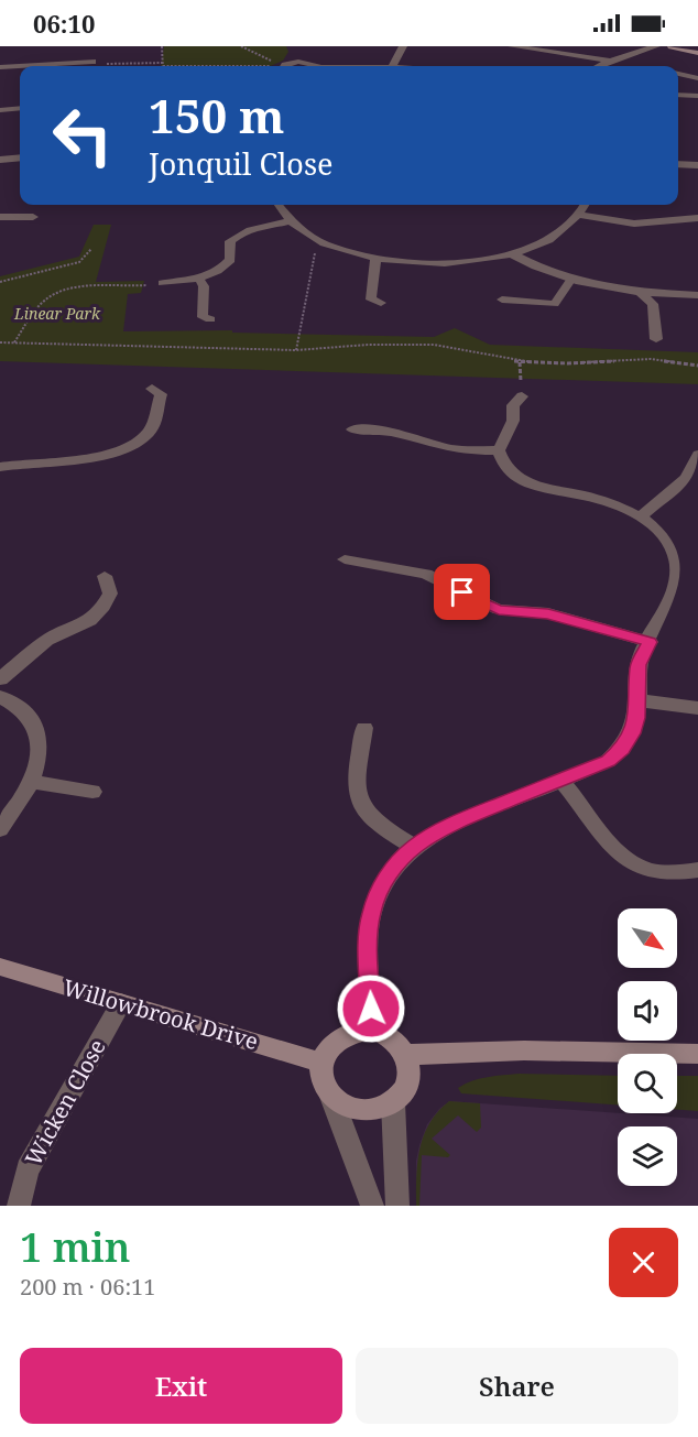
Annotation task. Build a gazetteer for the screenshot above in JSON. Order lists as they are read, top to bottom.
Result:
{
  "streets": {
    "street": ["Willowbrook Drive", "Wicken Close"]
  },
  "crossings": [
    ["Willowbrook Drive", "Wicken Close"]
  ],
  "parks": ["Linear Park"],
  "north": "bottom right",
  "page": {
    "status": "06:10",
    "turn": ["150 m", "Jonquil Close"],
    "heading": ["1 min", "200 m · 06:11"],
    "buttons": ["Exit", "Share"]
  }
}
